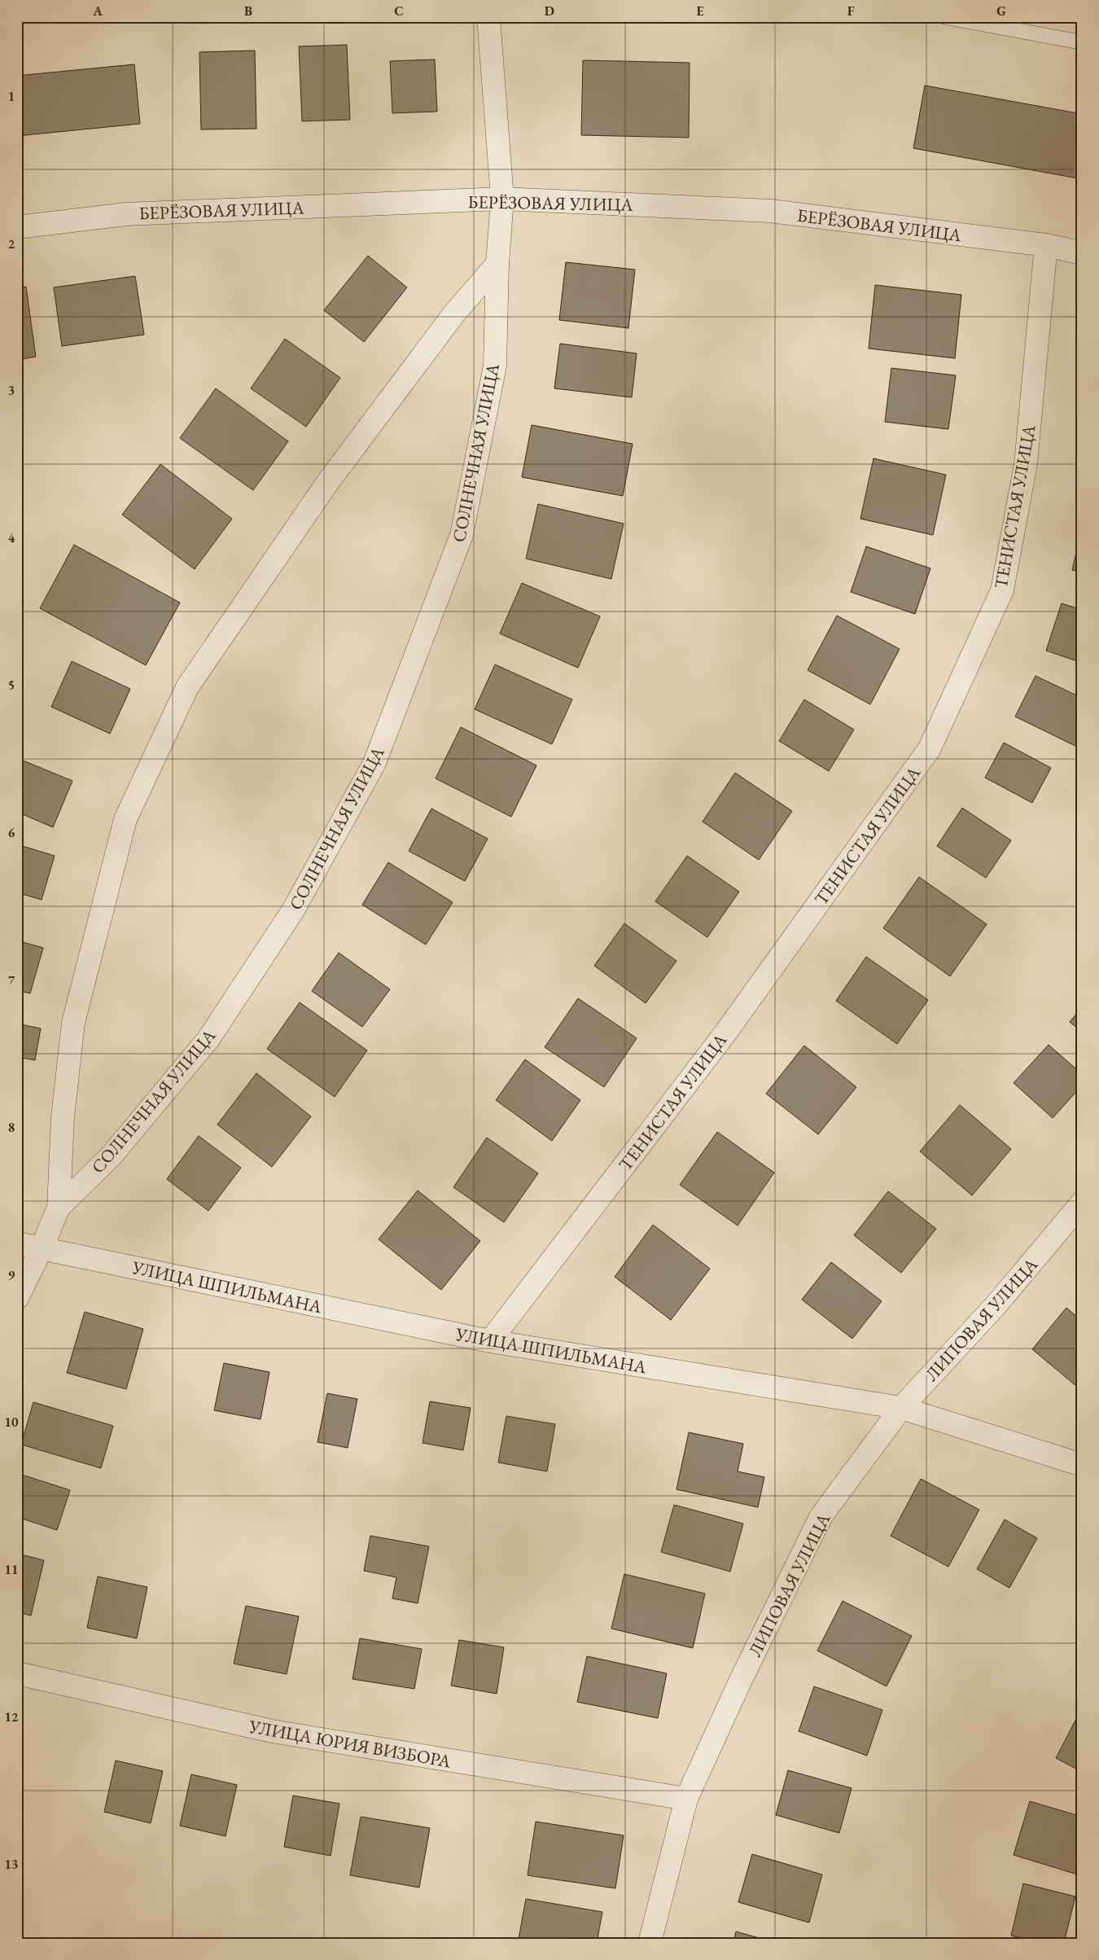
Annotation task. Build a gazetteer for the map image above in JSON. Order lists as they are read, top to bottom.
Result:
{
  "streets": {
    "street": [
      "БЕРЁЗОВАЯ УЛИЦА",
      "СОЛНЕЧНАЯ УЛИЦА",
      "ТЕНИСТАЯ УЛИЦА",
      "УЛИЦА ШПИЛЬМАНА",
      "ЛИПОВАЯ УЛИЦА",
      "УЛИЦА ЮРИЯ ВИЗБОРА"
    ]
  },
  "crossings": [
    ["БЕРЁЗОВАЯ УЛИЦА", "СОЛНЕЧНАЯ УЛИЦА"],
    ["БЕРЁЗОВАЯ УЛИЦА", "ТЕНИСТАЯ УЛИЦА"],
    ["СОЛНЕЧНАЯ УЛИЦА", "УЛИЦА ШПИЛЬМАНА"],
    ["ТЕНИСТАЯ УЛИЦА", "УЛИЦА ШПИЛЬМАНА"],
    ["УЛИЦА ШПИЛЬМАНА", "ЛИПОВАЯ УЛИЦА"],
    ["ЛИПОВАЯ УЛИЦА", "УЛИЦА ЮРИЯ ВИЗБОРА"]
  ],
  "grid": {
    "columns": [
      "A",
      "B",
      "C",
      "D",
      "E",
      "F",
      "G"
    ],
    "rows": [
      "1",
      "2",
      "3",
      "4",
      "5",
      "6",
      "7",
      "8",
      "9",
      "10",
      "11",
      "12",
      "13"
    ]
  }
}
